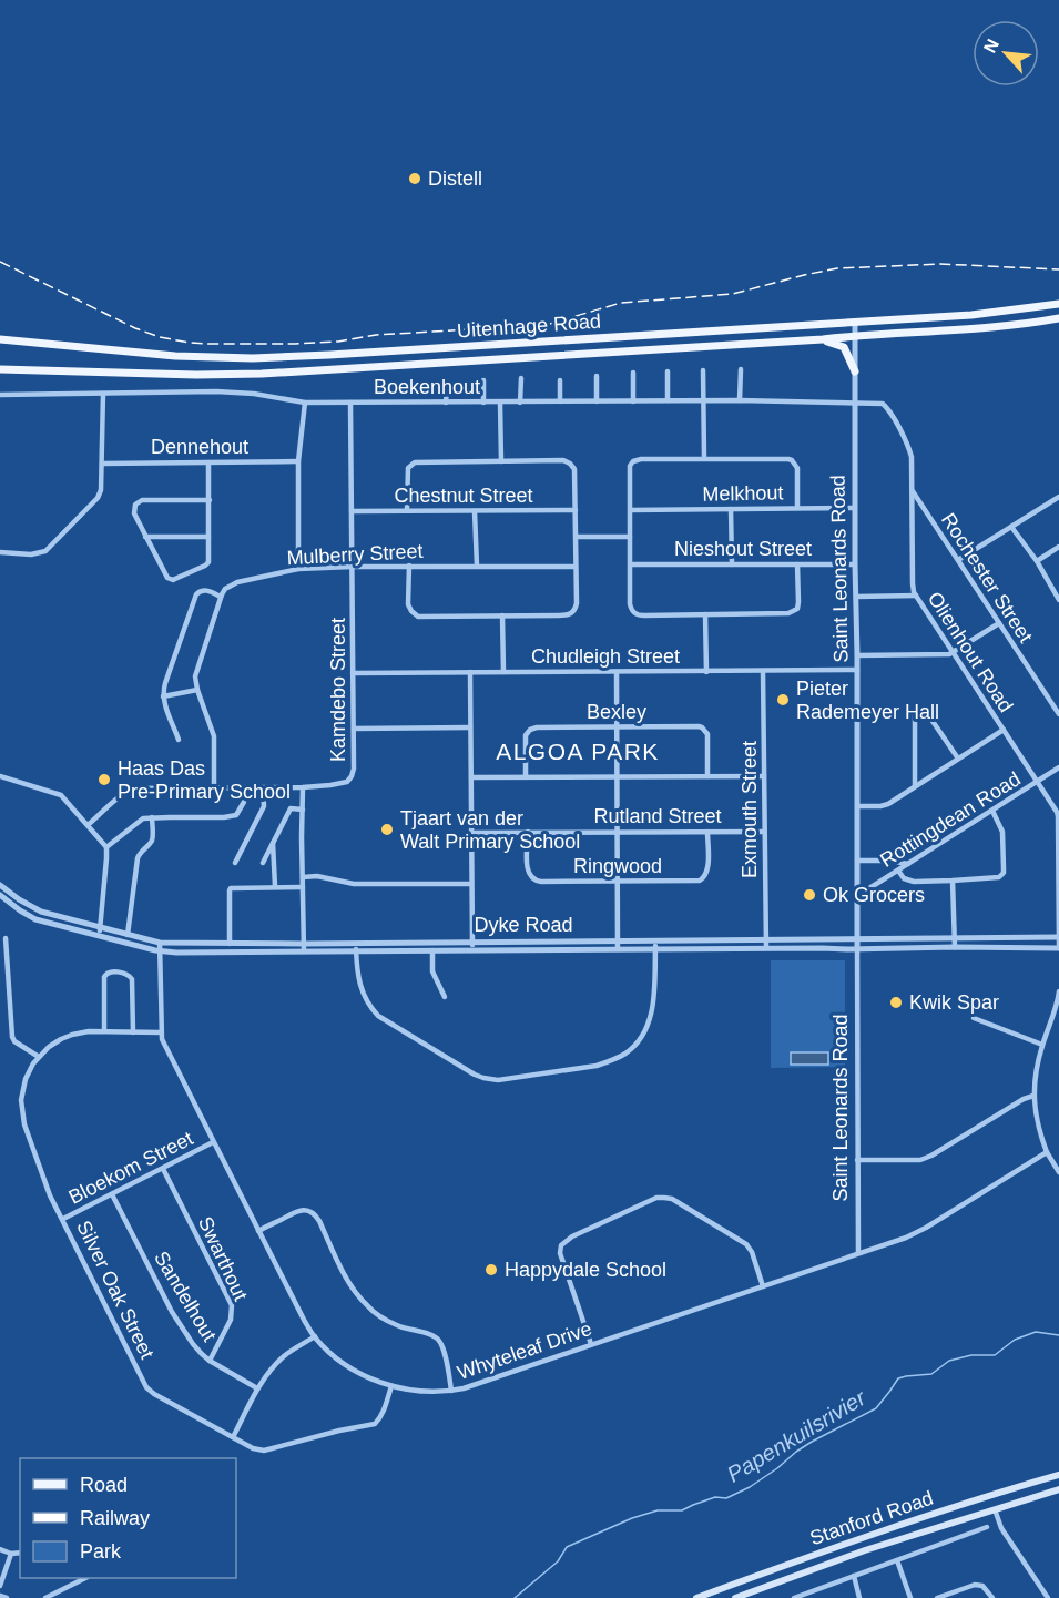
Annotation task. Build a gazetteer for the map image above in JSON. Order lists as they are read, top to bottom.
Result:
{
  "streets": {
    "main road": ["Uitenhage Road", "Stanford Road"],
    "street": [
      "Boekenhout",
      "Dennehout",
      "Melkhout",
      "Chestnut Street",
      "Nieshout Street",
      "Mulberry Street",
      "Saint Leonards Road",
      "Rochester Street",
      "Olienhout Road",
      "Chudleigh Street",
      "Kamdebo Street",
      "Bexley",
      "Exmouth Street",
      "Rutland Street",
      "Rottingdean Road",
      "Ringwood",
      "Dyke Road",
      "Bloekom Street",
      "Swarthout",
      "Silver Oak Street",
      "Sandelhout",
      "Whyteleaf Drive"
    ]
  },
  "crossings": [
    ["Uitenhage Road", "Saint Leonards Road"],
    ["Boekenhout", "Saint Leonards Road"],
    ["Boekenhout", "Olienhout Road"],
    ["Boekenhout", "Kamdebo Street"],
    ["Melkhout", "Saint Leonards Road"],
    ["Chestnut Street", "Kamdebo Street"],
    ["Nieshout Street", "Saint Leonards Road"],
    ["Mulberry Street", "Kamdebo Street"],
    ["Saint Leonards Road", "Olienhout Road"],
    ["Saint Leonards Road", "Chudleigh Street"],
    ["Saint Leonards Road", "Rottingdean Road"],
    ["Saint Leonards Road", "Dyke Road"],
    ["Saint Leonards Road", "Whyteleaf Drive"],
    ["Rochester Street", "Olienhout Road"],
    ["Olienhout Road", "Rottingdean Road"],
    ["Olienhout Road", "Dyke Road"],
    ["Chudleigh Street", "Kamdebo Street"],
    ["Chudleigh Street", "Exmouth Street"],
    ["Exmouth Street", "Rutland Street"],
    ["Exmouth Street", "Dyke Road"],
    ["Rutland Street", "Ringwood"],
    ["Dyke Road", "Whyteleaf Drive"],
    ["Bloekom Street", "Swarthout"],
    ["Bloekom Street", "Silver Oak Street"],
    ["Bloekom Street", "Sandelhout"],
    ["Bloekom Street", "Whyteleaf Drive"],
    ["Swarthout", "Sandelhout"],
    ["Silver Oak Street", "Whyteleaf Drive"]
  ],
  "districts": ["ALGOA PARK"],
  "water": ["Papenkuilsrivier"],
  "places": [
    "Distell",
    "Pieter Rademeyer Hall",
    "Haas Das Pre-Primary School",
    "Tjaart van der Walt Primary School",
    "Ok Grocers",
    "Kwik Spar",
    "Happydale School"
  ],
  "legend": ["Road", "Railway", "Park"],
  "north": "top left"
}
